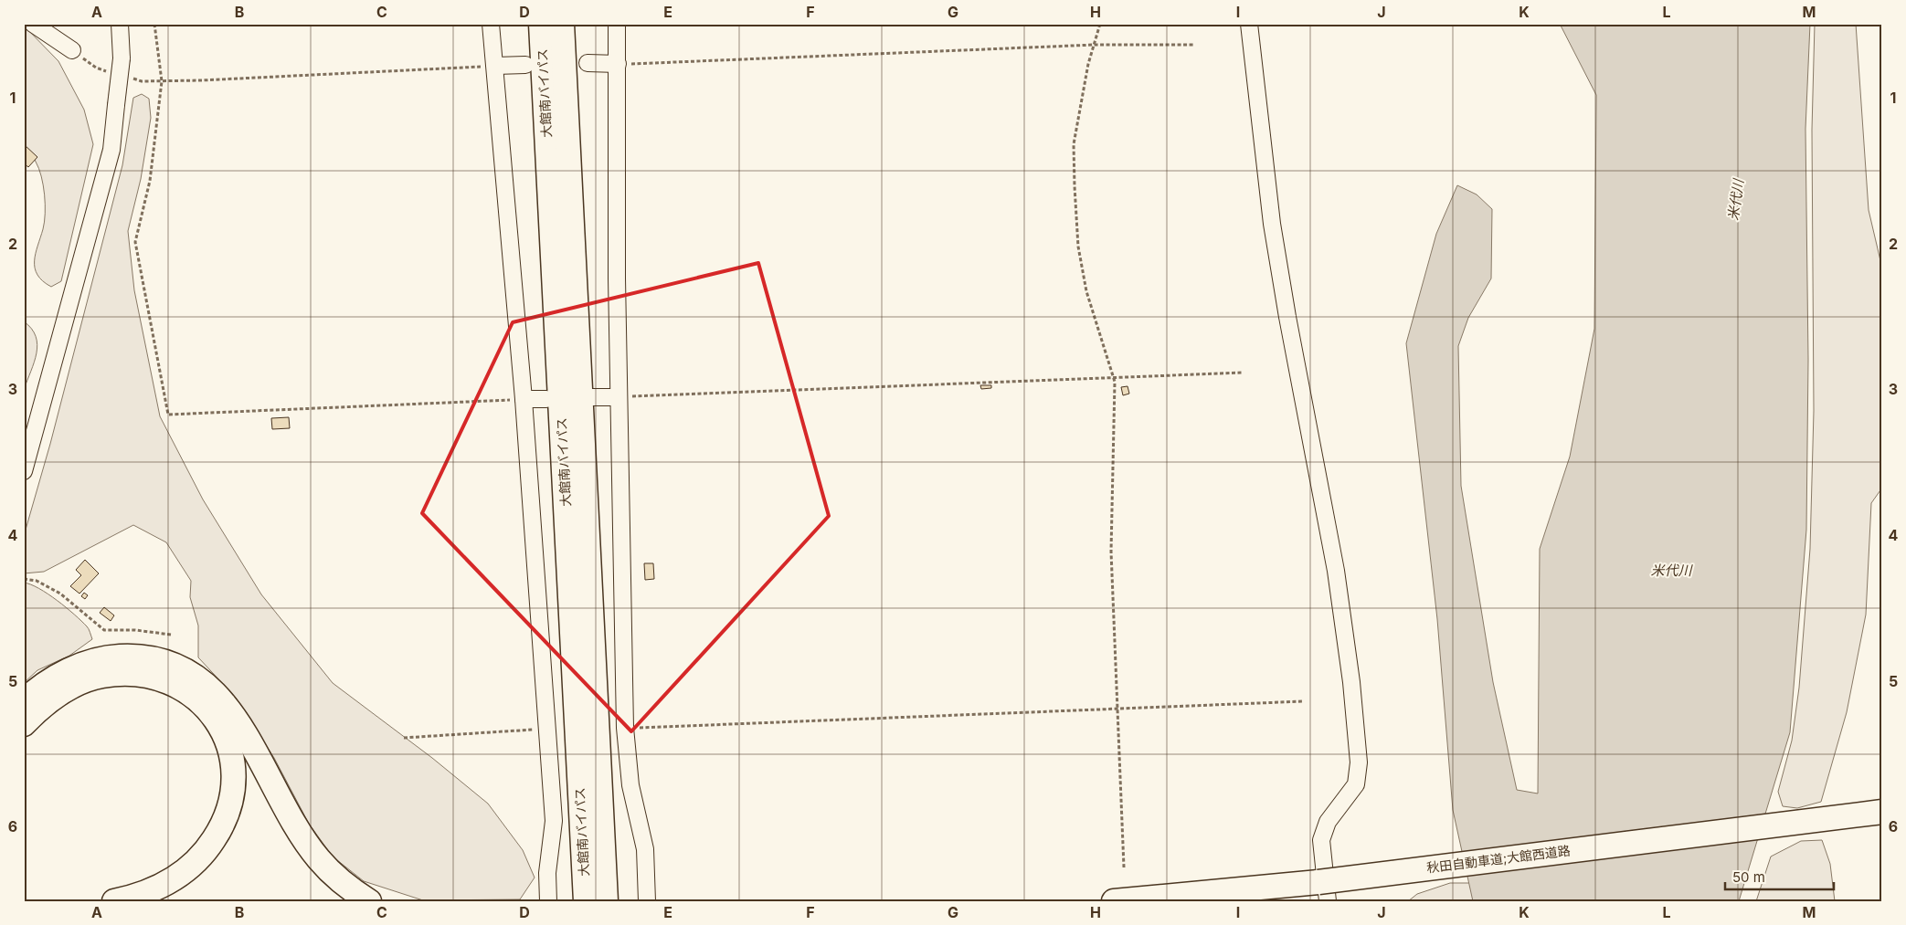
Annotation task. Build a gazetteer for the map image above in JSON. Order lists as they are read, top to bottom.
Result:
{
  "streets": {
    "highway": ["大館南バイパス", "秋田自動車道;大館西道路"]
  },
  "water": ["米代川"],
  "scale_bar": "50 m",
  "grid": {
    "columns": [
      "A",
      "B",
      "C",
      "D",
      "E",
      "F",
      "G",
      "H",
      "I",
      "J",
      "K",
      "L",
      "M"
    ],
    "rows": [
      "1",
      "2",
      "3",
      "4",
      "5",
      "6"
    ]
  }
}
